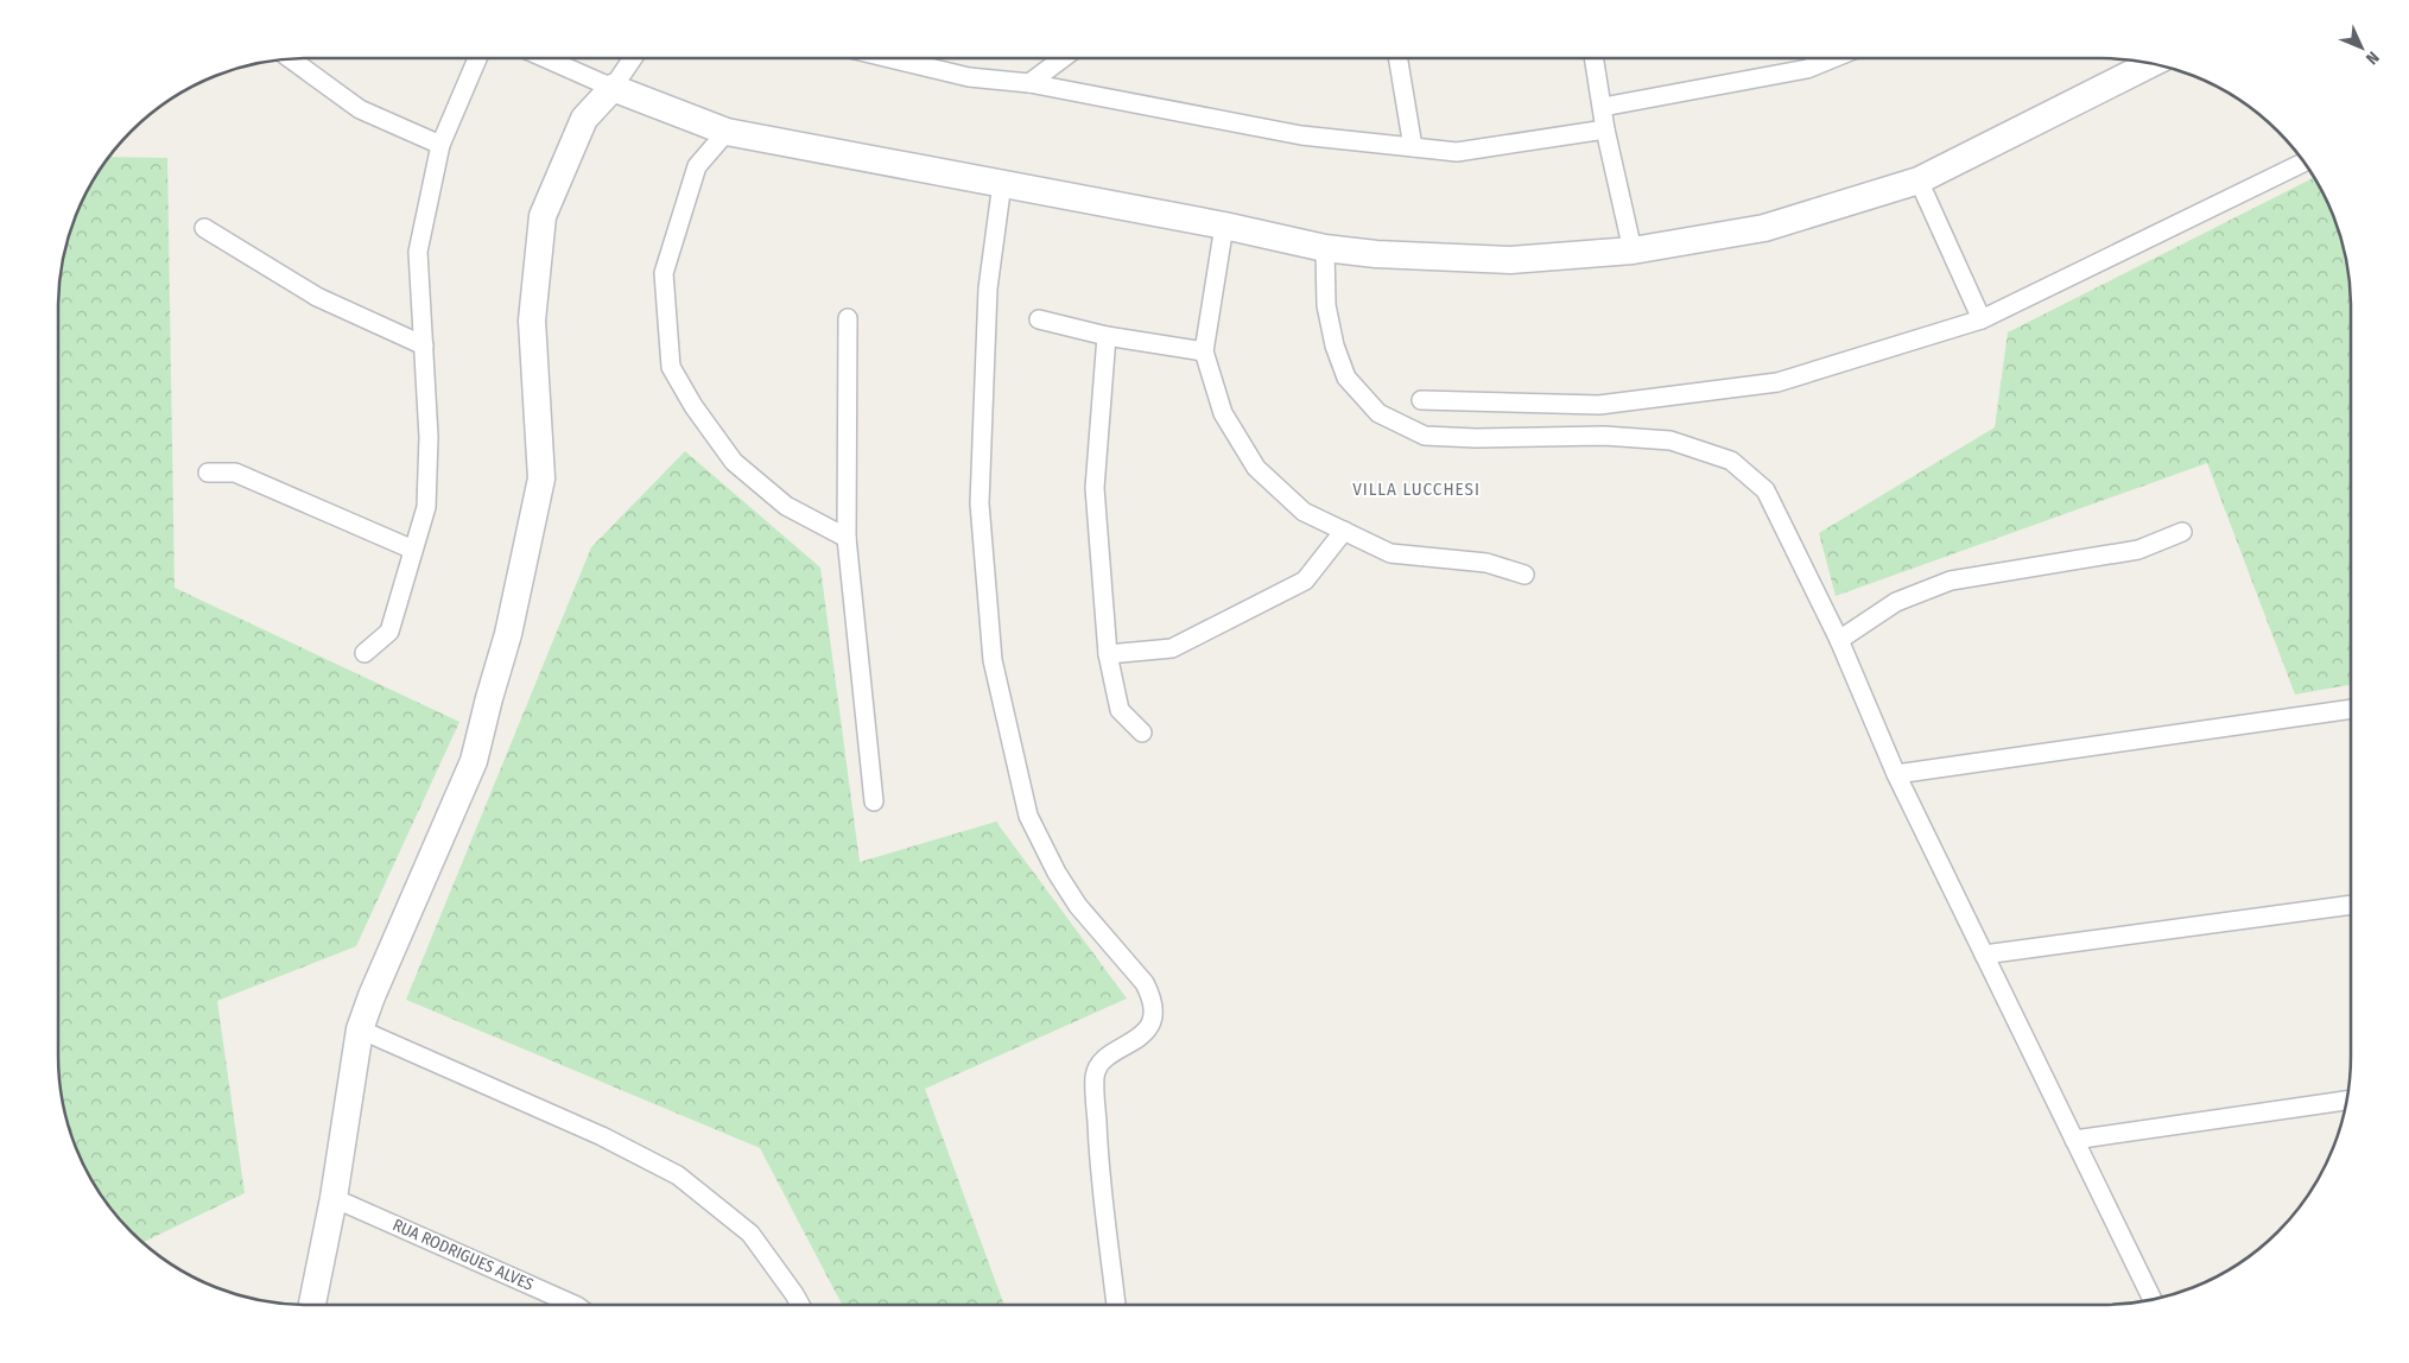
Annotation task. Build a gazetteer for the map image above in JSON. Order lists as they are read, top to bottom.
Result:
{
  "streets": {
    "street": ["RUA RODRIGUES ALVES"]
  },
  "districts": ["VILLA LUCCHESI"],
  "north": "bottom right"
}
